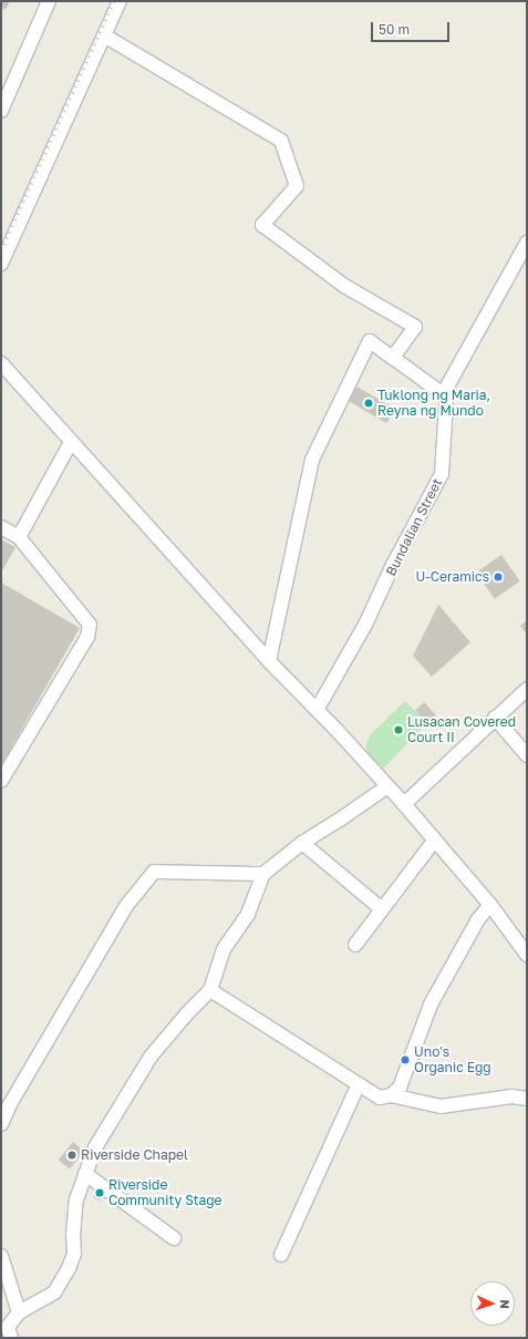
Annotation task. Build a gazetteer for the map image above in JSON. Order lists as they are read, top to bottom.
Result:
{
  "streets": {
    "street": ["Bundalian Street"]
  },
  "places": [
    "Tuklong ng Maria, Reyna ng Mundo",
    "U-Ceramics",
    "Lusacan Covered Court II",
    "Uno's Organic Egg",
    "Riverside Chapel",
    "Riverside Community Stage"
  ],
  "scale_bar": "50 m",
  "north": "right"
}
